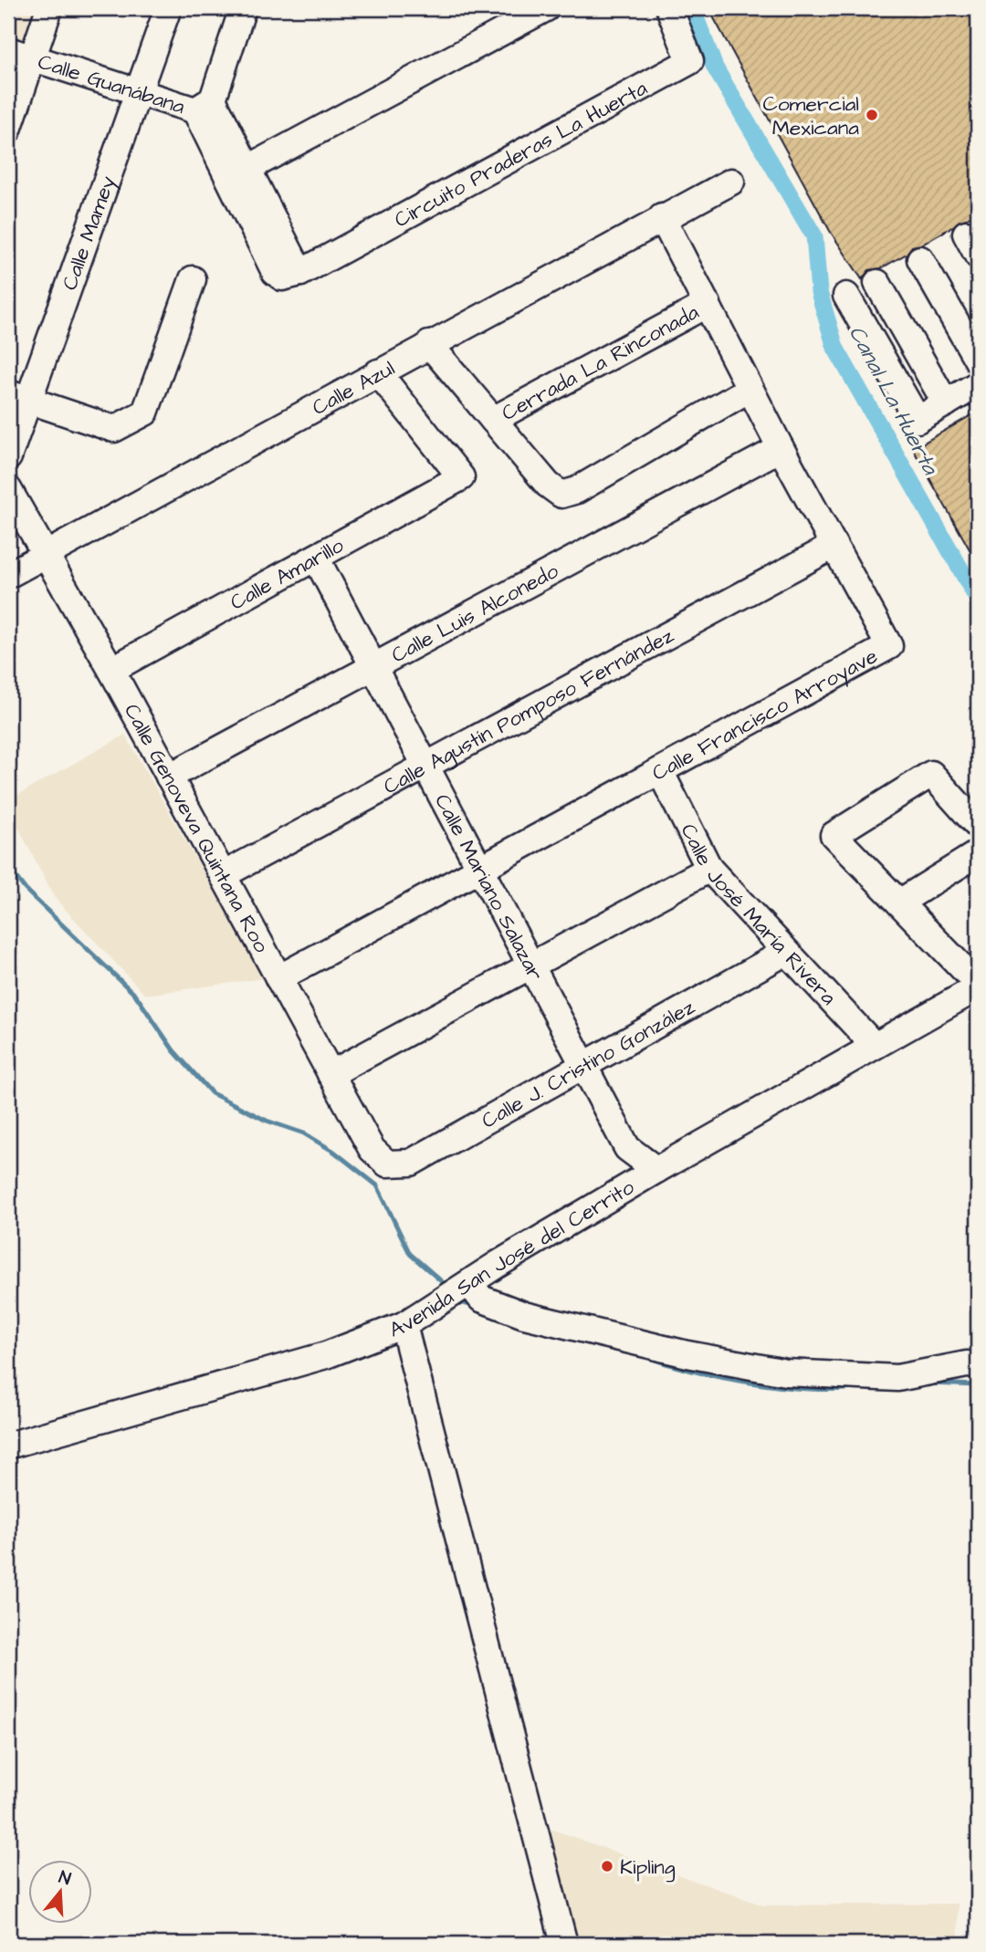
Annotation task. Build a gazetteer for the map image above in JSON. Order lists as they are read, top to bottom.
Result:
{
  "streets": {
    "street": [
      "Calle Guanábana",
      "Circuito Praderas La Huerta",
      "Calle Mamey",
      "Cerrada La Rinconada",
      "Calle Azul",
      "Calle Amarillo",
      "Calle Luis Alconedo",
      "Calle Agustín Pomposo Fernández",
      "Calle Francisco Arroyave",
      "Calle Genoveva Quintana Roo",
      "Calle Mariano Salazar",
      "Calle José María Rivera",
      "Calle J. Cristino González",
      "Avenida San José del Cerrito"
    ]
  },
  "crossings": [
    ["Calle Guanábana", "Circuito Praderas La Huerta"],
    ["Calle Guanábana", "Calle Mamey"],
    ["Cerrada La Rinconada", "Calle Francisco Arroyave"],
    ["Calle Azul", "Calle Amarillo"],
    ["Calle Azul", "Calle Francisco Arroyave"],
    ["Calle Azul", "Calle Genoveva Quintana Roo"],
    ["Calle Amarillo", "Calle Genoveva Quintana Roo"],
    ["Calle Amarillo", "Calle Mariano Salazar"],
    ["Calle Luis Alconedo", "Calle Francisco Arroyave"],
    ["Calle Luis Alconedo", "Calle Genoveva Quintana Roo"],
    ["Calle Luis Alconedo", "Calle Mariano Salazar"],
    ["Calle Agustín Pomposo Fernández", "Calle Francisco Arroyave"],
    ["Calle Agustín Pomposo Fernández", "Calle Genoveva Quintana Roo"],
    ["Calle Agustín Pomposo Fernández", "Calle Mariano Salazar"],
    ["Calle Francisco Arroyave", "Calle Genoveva Quintana Roo"],
    ["Calle Francisco Arroyave", "Calle Mariano Salazar"],
    ["Calle Francisco Arroyave", "Calle José María Rivera"],
    ["Calle Genoveva Quintana Roo", "Calle J. Cristino González"],
    ["Calle Mariano Salazar", "Calle J. Cristino González"],
    ["Calle Mariano Salazar", "Avenida San José del Cerrito"],
    ["Calle José María Rivera", "Calle J. Cristino González"],
    ["Calle José María Rivera", "Avenida San José del Cerrito"]
  ],
  "water": ["Canal La Huerta"],
  "places": ["Comercial Mexicana", "Kipling"],
  "north": "top"
}
